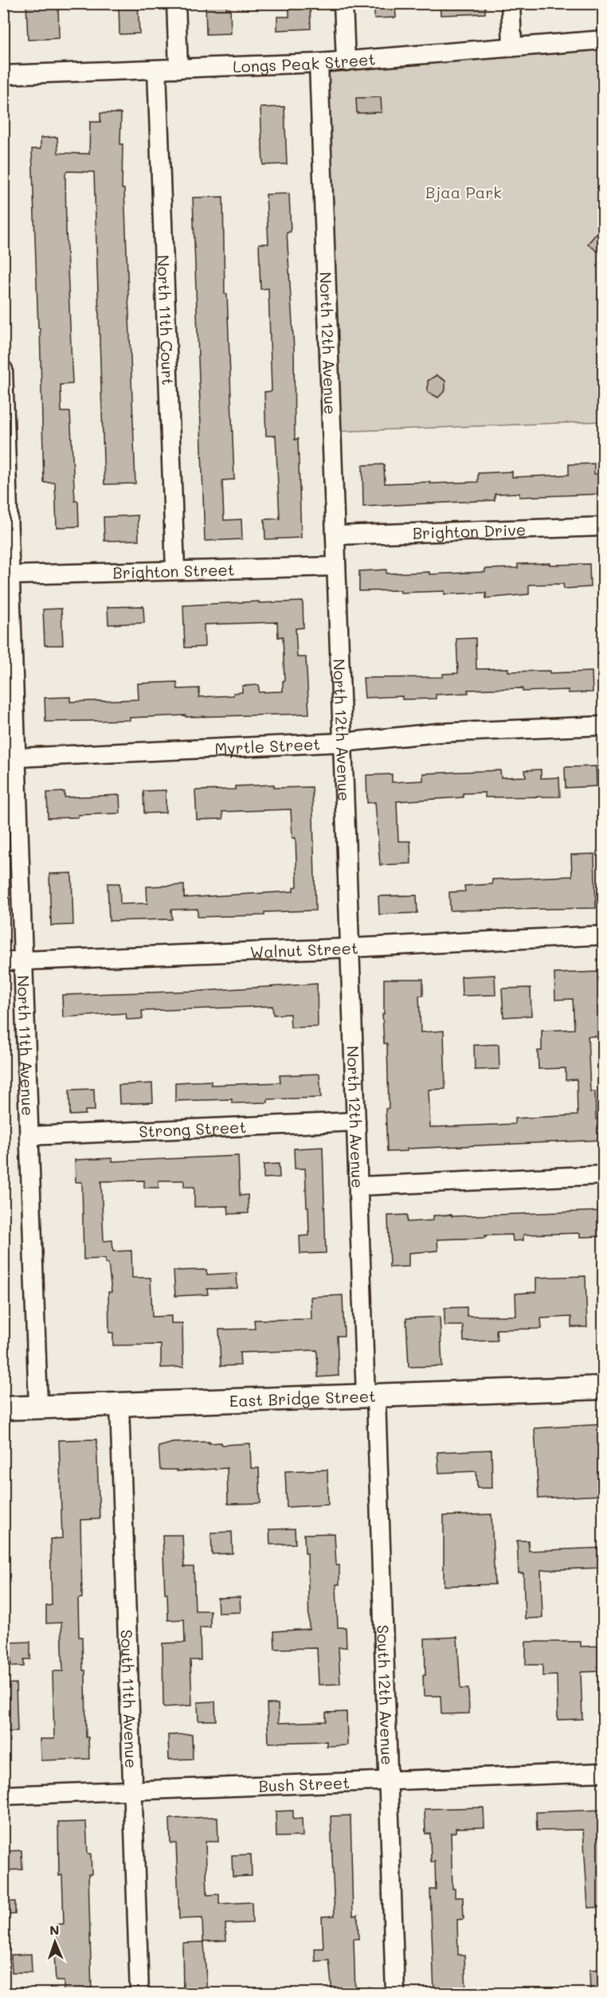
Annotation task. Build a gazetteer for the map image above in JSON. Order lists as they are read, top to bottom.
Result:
{
  "streets": {
    "main road": ["East Bridge Street"],
    "street": [
      "Longs Peak Street",
      "North 11th Court",
      "North 12th Avenue",
      "Brighton Drive",
      "Brighton Street",
      "Myrtle Street",
      "Walnut Street",
      "North 11th Avenue",
      "Strong Street",
      "South 12th Avenue",
      "South 11th Avenue",
      "Bush Street"
    ]
  },
  "crossings": [
    ["Longs Peak Street", "North 11th Court"],
    ["Longs Peak Street", "North 12th Avenue"],
    ["North 11th Court", "Brighton Street"],
    ["North 12th Avenue", "Brighton Drive"],
    ["North 12th Avenue", "Brighton Street"],
    ["North 12th Avenue", "Myrtle Street"],
    ["North 12th Avenue", "Walnut Street"],
    ["North 12th Avenue", "Strong Street"],
    ["North 12th Avenue", "East Bridge Street"],
    ["North 12th Avenue", "South 12th Avenue"],
    ["Brighton Street", "North 11th Avenue"],
    ["Myrtle Street", "North 11th Avenue"],
    ["Walnut Street", "North 11th Avenue"],
    ["North 11th Avenue", "Strong Street"],
    ["North 11th Avenue", "East Bridge Street"],
    ["East Bridge Street", "South 12th Avenue"],
    ["East Bridge Street", "South 11th Avenue"],
    ["South 12th Avenue", "Bush Street"],
    ["South 11th Avenue", "Bush Street"]
  ],
  "parks": ["Bjaa Park"],
  "north": "top"
}
